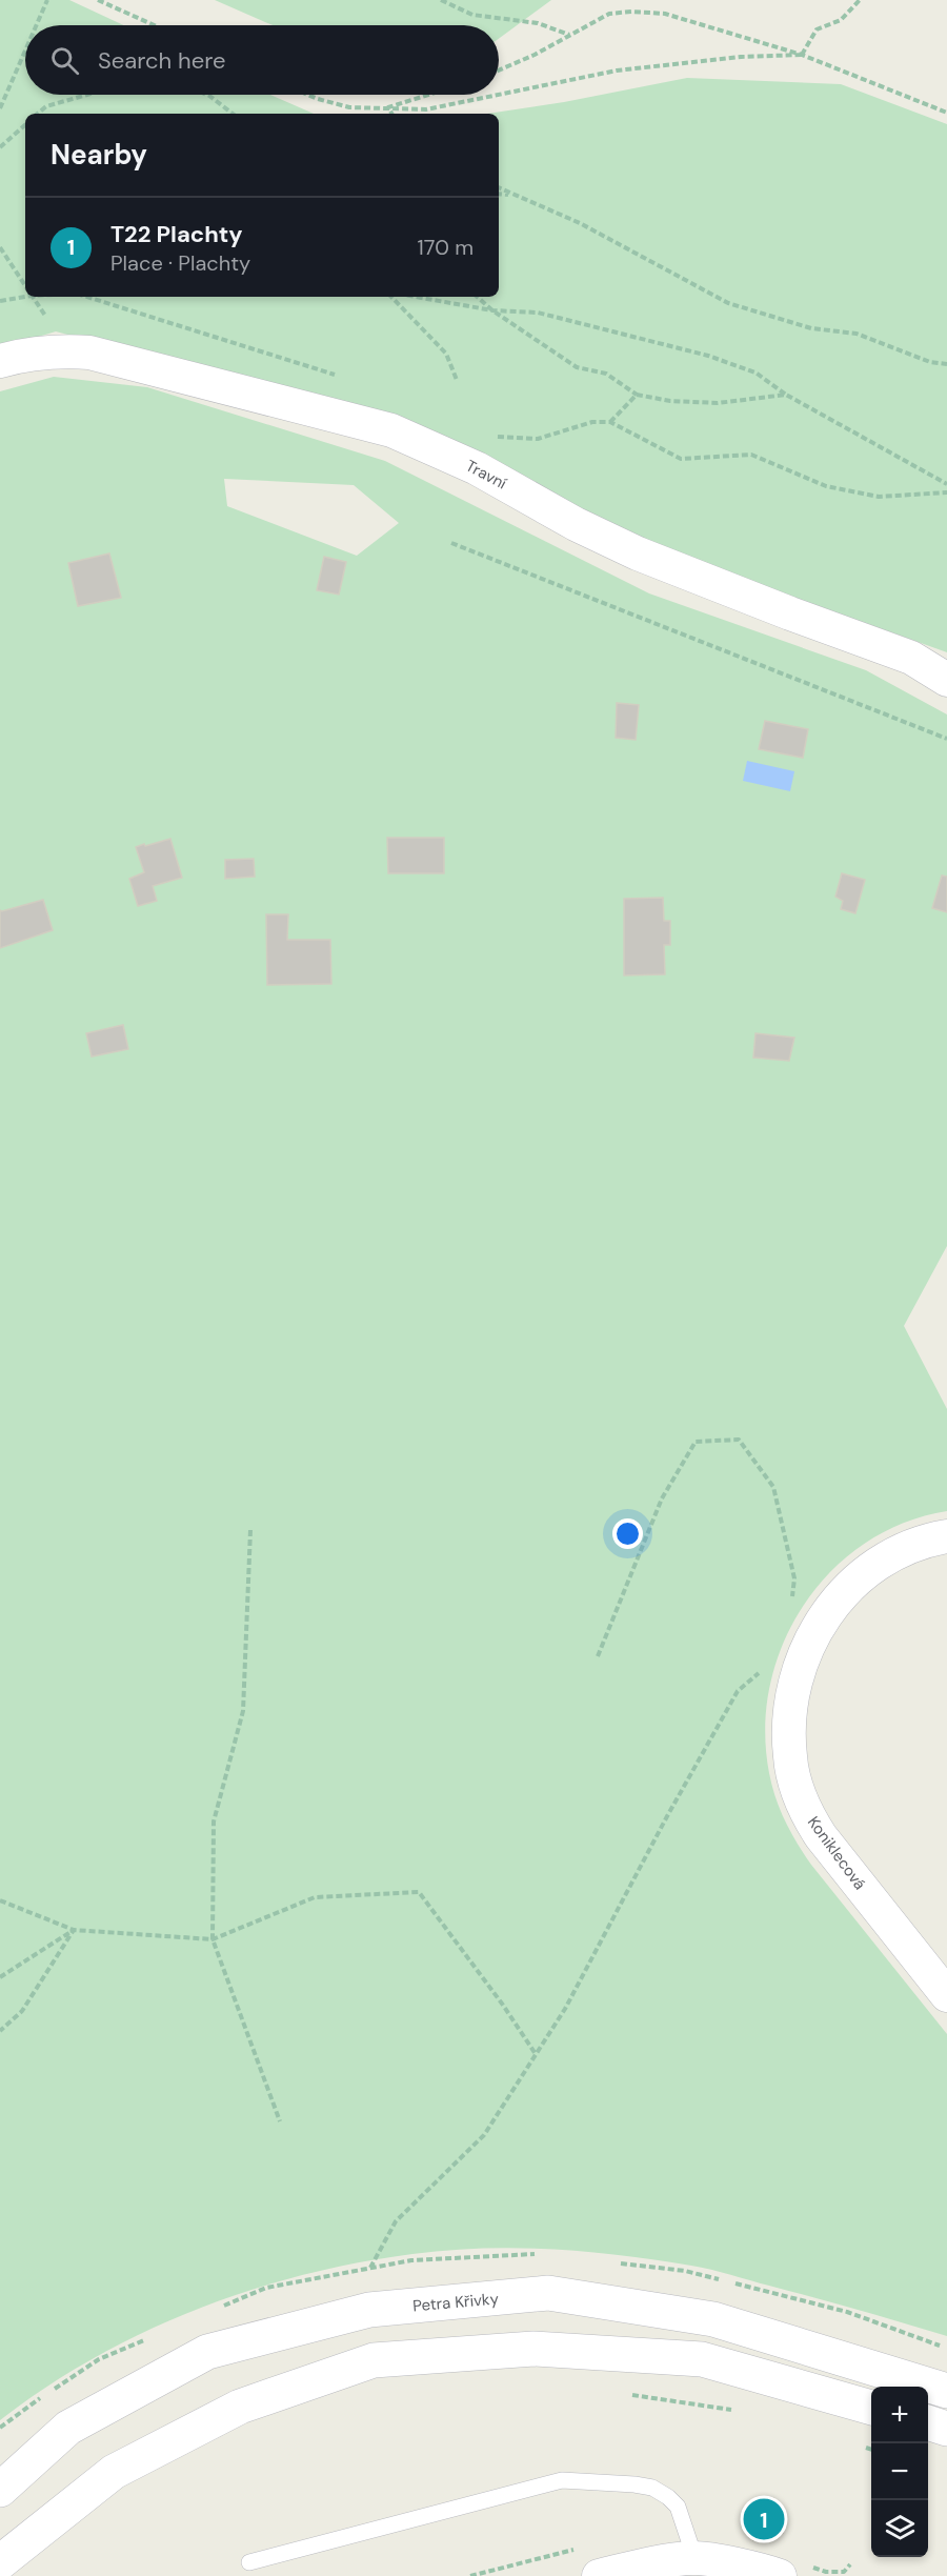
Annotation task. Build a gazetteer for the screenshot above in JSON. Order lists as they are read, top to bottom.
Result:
{
  "streets": {
    "street": ["Travní", "Koniklecová", "Petra Křivky"]
  },
  "page": {
    "search": "Search here",
    "heading": "Nearby",
    "list": [
      {
        "mark": "1",
        "name": "T22 Plachty",
        "note": "Place · Plachty",
        "value": "170 m"
      }
    ],
    "map_buttons": ["+", "−"],
    "pins": "1"
  }
}
